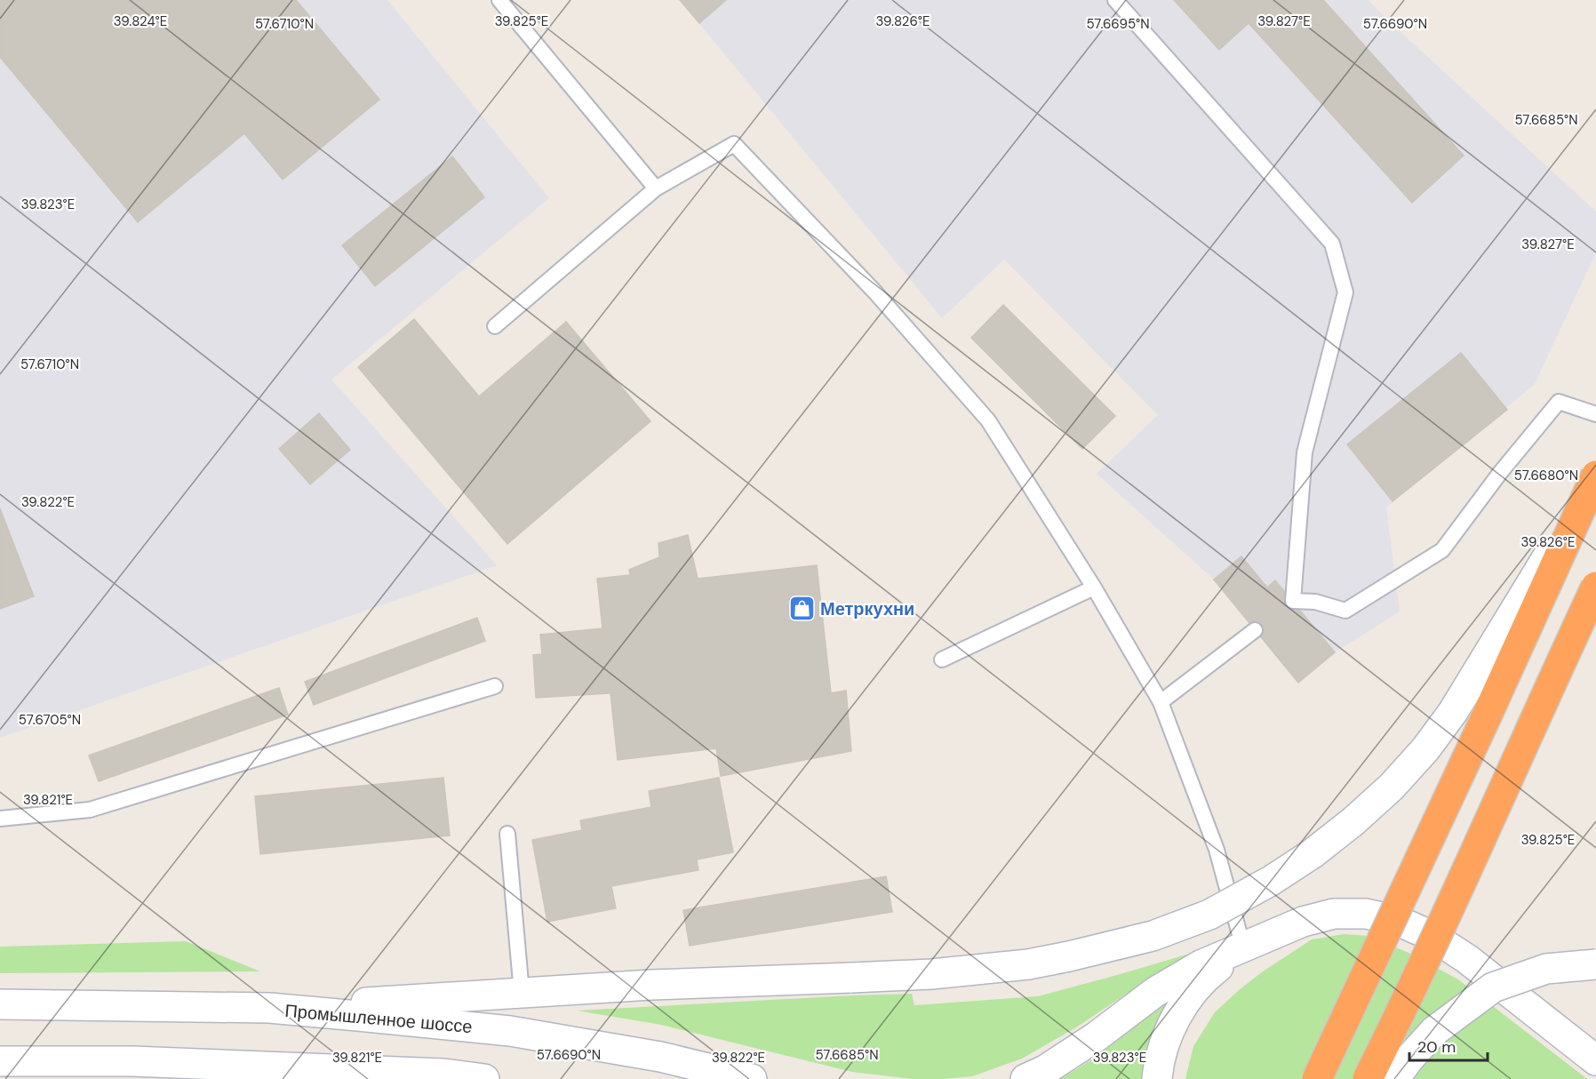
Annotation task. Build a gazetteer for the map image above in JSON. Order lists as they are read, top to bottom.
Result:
{
  "streets": {
    "main road": ["Промышленное шоссе"]
  },
  "places": {
    "shop": ["Метркухни"]
  },
  "scale_bar": "20 m",
  "coordinates": [
    "39.824°E",
    "39.825°E",
    "39.826°E",
    "39.827°E",
    "57.6710°N",
    "57.6695°N",
    "57.6690°N",
    "57.6685°N",
    "39.823°E",
    "57.6680°N",
    "39.822°E",
    "57.6705°N",
    "39.821°E"
  ]
}
